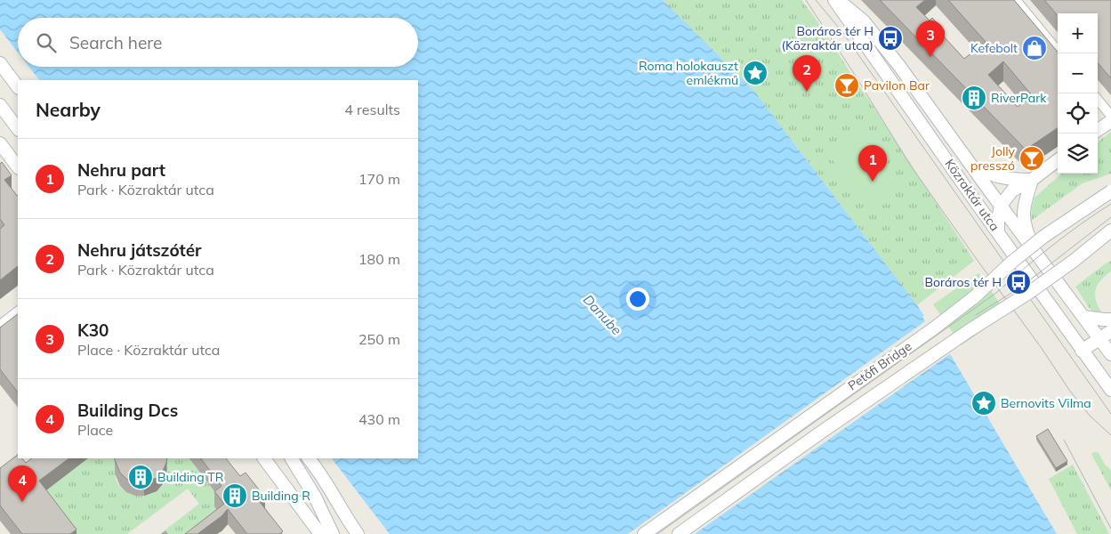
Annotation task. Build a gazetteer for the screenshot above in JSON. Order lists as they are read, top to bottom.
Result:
{
  "streets": {
    "main road": ["Közraktár utca", "Petőfi Bridge"]
  },
  "water": ["Danube"],
  "places": {
    "bus stop": ["Boráros tér H (Közraktár utca)", "Boráros tér H"],
    "shop": ["Kefebolt"],
    "place": ["Roma holokauszt emlékmű", "Bernovits Vilma"],
    "bar": ["Pavilon Bar", "Jolly presszó"],
    "building": ["RiverPark", "Building TR", "Building R"]
  },
  "page": {
    "map_buttons": ["+", "−"],
    "search": "Search here",
    "pins": [
      "3",
      "2",
      "1",
      "4"
    ],
    "heading": ["Nearby", "4 results"],
    "list": [
      {
        "mark": "1",
        "name": "Nehru part",
        "note": "Park · Közraktár utca",
        "value": "170 m"
      },
      {
        "mark": "2",
        "name": "Nehru játszótér",
        "note": "Park · Közraktár utca",
        "value": "180 m"
      },
      {
        "mark": "3",
        "name": "K30",
        "note": "Place · Közraktár utca",
        "value": "250 m"
      },
      {
        "mark": "4",
        "name": "Building Dcs",
        "note": "Place",
        "value": "430 m"
      }
    ]
  }
}
